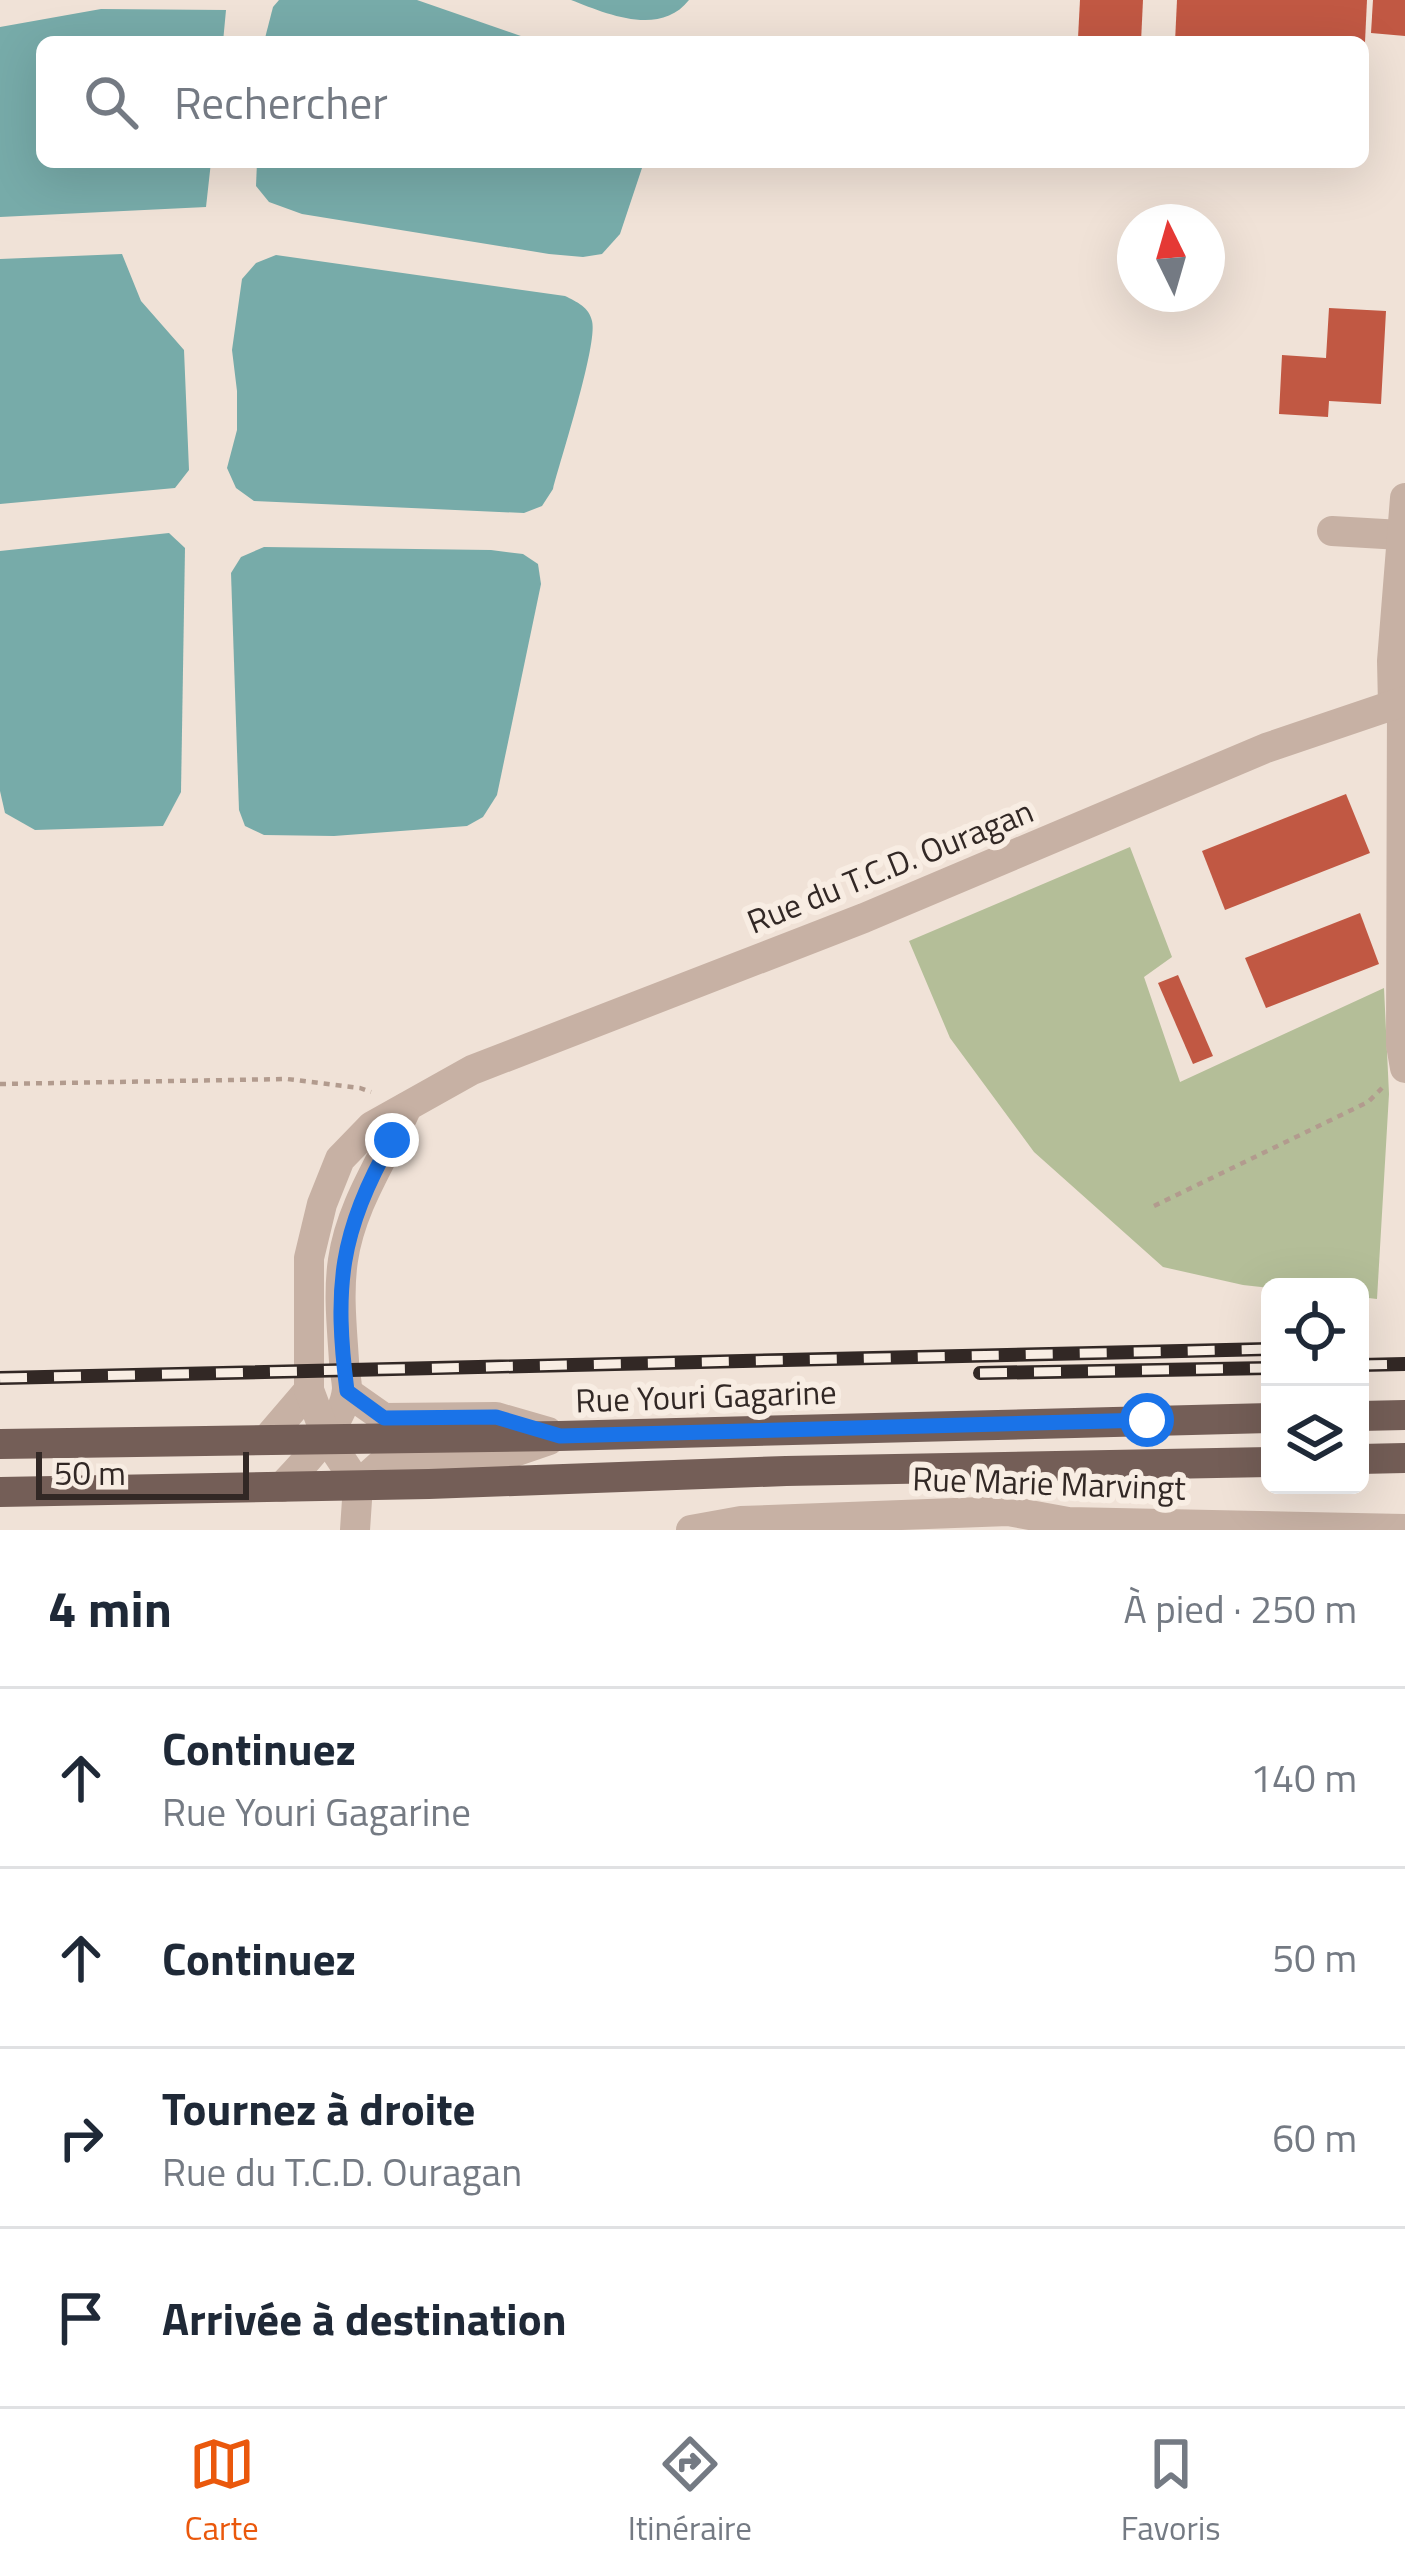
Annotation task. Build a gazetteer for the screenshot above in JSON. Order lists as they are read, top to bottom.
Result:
{
  "streets": {
    "main road": ["Rue Youri Gagarine"],
    "street": ["Rue du T.C.D. Ouragan", "Rue Marie Marvingt"]
  },
  "crossings": [
    ["Rue du T.C.D. Ouragan", "Rue Youri Gagarine"]
  ],
  "scale_bar": "50 m",
  "north": "top",
  "page": {
    "search": "Rechercher",
    "scale": "50 m",
    "heading": ["4 min", "À pied · 250 m"],
    "list": [
      ["Continuez", "Rue Youri Gagarine", "140 m"],
      ["Continuez", "50 m"],
      ["Tournez à droite", "Rue du T.C.D. Ouragan", "60 m"],
      "Arrivée à destination"
    ],
    "nav": ["Carte", "Itinéraire", "Favoris"]
  }
}
